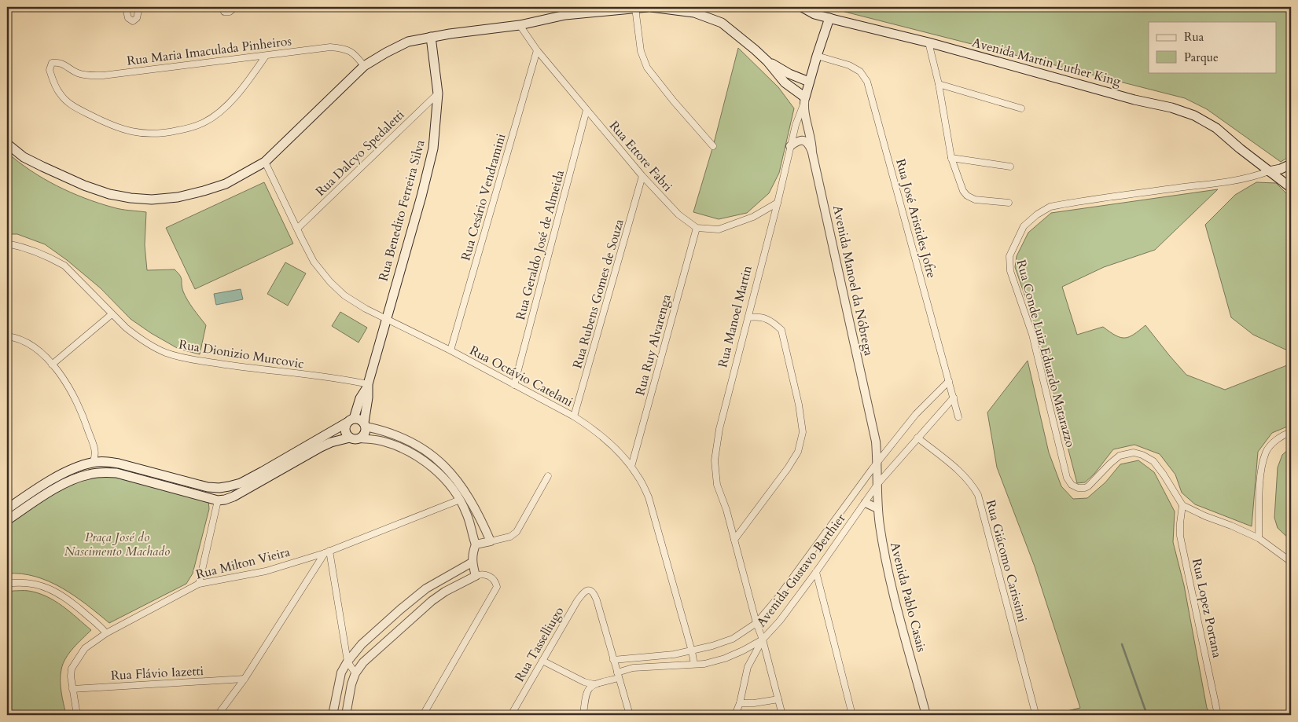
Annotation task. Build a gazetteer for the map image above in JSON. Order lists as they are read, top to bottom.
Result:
{
  "streets": {
    "main road": ["Avenida Martin Luther King", "Rua Benedito Ferreira Silva", "Rua Manoel Martin"],
    "street": [
      "Rua Maria Imaculada Pinheiros",
      "Rua Dalcyo Spedaletti",
      "Rua Ettore Fabri",
      "Rua Cesário Vendramini",
      "Rua José Aristides Jofre",
      "Rua Geraldo José de Almeida",
      "Avenida Manoel da Nóbrega",
      "Rua Rubens Gomes de Souza",
      "Rua Ruy Alvarenga",
      "Rua Conde Luiz Eduardo Matarazzo",
      "Rua Dionizio Murcovic",
      "Rua Octávio Catelani",
      "Rua Giácomo Carissimi",
      "Rua Milton Vieira",
      "Avenida Gustavo Berthier",
      "Avenida Pablo Casais",
      "Rua Lopez Portana",
      "Rua Tasselliugo",
      "Rua Flávio Iazetti"
    ]
  },
  "crossings": [
    ["Avenida Martin Luther King", "Rua Manoel Martin"],
    ["Avenida Martin Luther King", "Rua Conde Luiz Eduardo Matarazzo"],
    ["Rua Dalcyo Spedaletti", "Rua Benedito Ferreira Silva"],
    ["Rua Dalcyo Spedaletti", "Rua Octávio Catelani"],
    ["Rua Ettore Fabri", "Rua Cesário Vendramini"],
    ["Rua Ettore Fabri", "Rua Geraldo José de Almeida"],
    ["Rua Ettore Fabri", "Rua Rubens Gomes de Souza"],
    ["Rua Ettore Fabri", "Rua Ruy Alvarenga"],
    ["Rua Cesário Vendramini", "Rua Octávio Catelani"],
    ["Rua Benedito Ferreira Silva", "Rua Dionizio Murcovic"],
    ["Rua Benedito Ferreira Silva", "Rua Octávio Catelani"],
    ["Rua José Aristides Jofre", "Rua Manoel Martin"],
    ["Rua José Aristides Jofre", "Avenida Gustavo Berthier"],
    ["Rua Geraldo José de Almeida", "Rua Octávio Catelani"],
    ["Avenida Manoel da Nóbrega", "Rua Manoel Martin"],
    ["Avenida Manoel da Nóbrega", "Avenida Gustavo Berthier"],
    ["Avenida Manoel da Nóbrega", "Avenida Pablo Casais"],
    ["Rua Rubens Gomes de Souza", "Rua Octávio Catelani"],
    ["Rua Manoel Martin", "Avenida Gustavo Berthier"],
    ["Rua Ruy Alvarenga", "Rua Octávio Catelani"],
    ["Rua Conde Luiz Eduardo Matarazzo", "Rua Lopez Portana"],
    ["Rua Octávio Catelani", "Avenida Gustavo Berthier"],
    ["Rua Giácomo Carissimi", "Avenida Gustavo Berthier"],
    ["Rua Milton Vieira", "Rua Flávio Iazetti"],
    ["Avenida Gustavo Berthier", "Avenida Pablo Casais"],
    ["Avenida Gustavo Berthier", "Rua Tasselliugo"]
  ],
  "parks": ["Praça José do Nascimento Machado"],
  "legend": ["Rua", "Parque"]
}
